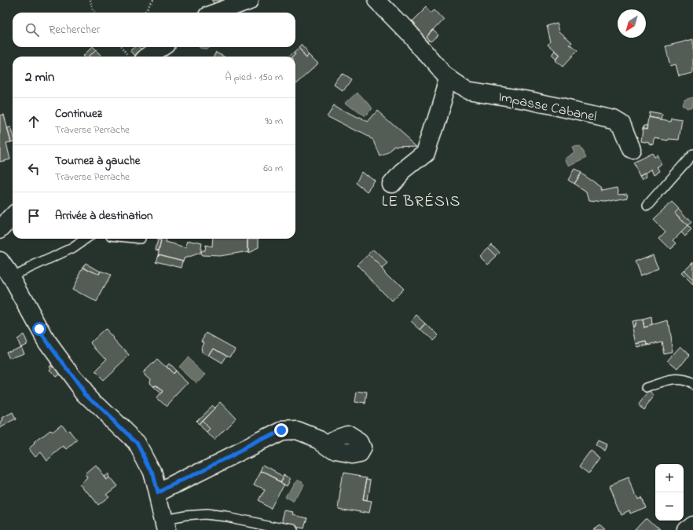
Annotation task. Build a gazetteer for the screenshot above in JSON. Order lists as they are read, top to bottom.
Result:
{
  "streets": {
    "street": ["Impasse Cabanel"]
  },
  "districts": ["LE BRÉSIS"],
  "north": "bottom left",
  "page": {
    "search": "Rechercher",
    "heading": ["2 min", "À pied · 150 m"],
    "list": [
      ["Continuez", "Traverse Perrache", "90 m"],
      ["Tournez à gauche", "Traverse Perrache", "60 m"],
      "Arrivée à destination"
    ],
    "map_buttons": ["+", "−"]
  }
}
